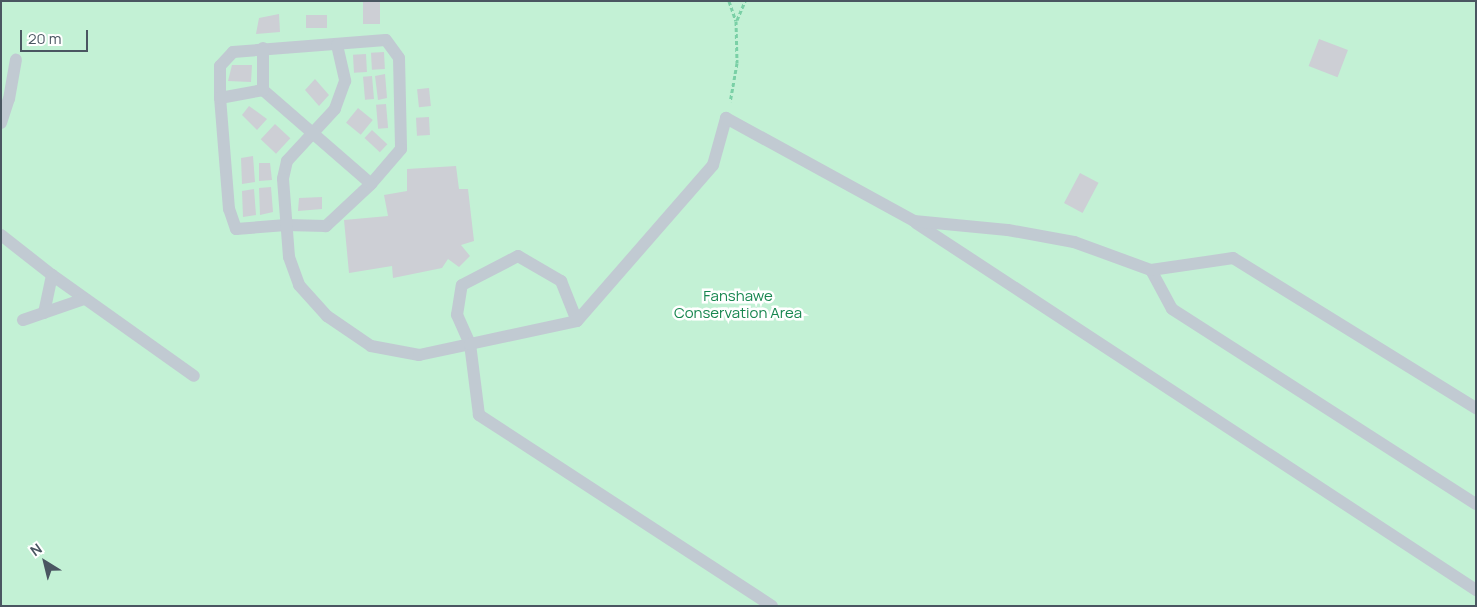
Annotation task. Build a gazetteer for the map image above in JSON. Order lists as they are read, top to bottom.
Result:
{
  "parks": ["Fanshawe Conservation Area"],
  "scale_bar": "20 m",
  "north": "top left"
}
